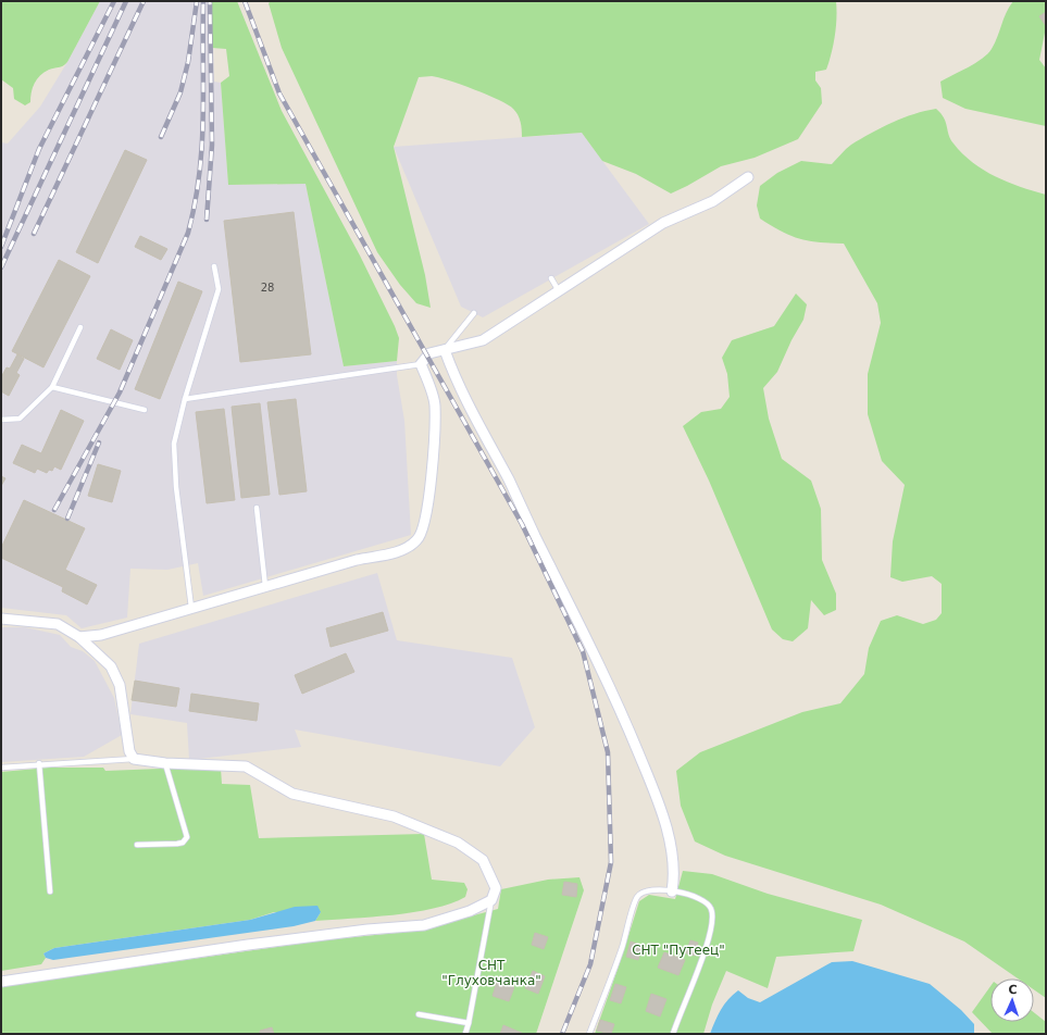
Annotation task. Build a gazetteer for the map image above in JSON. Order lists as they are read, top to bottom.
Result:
{
  "parks": ["СНТ \"Путеец\"", "СНТ \"Глуховчанка\""],
  "house_numbers": ["28"],
  "north": "top"
}
